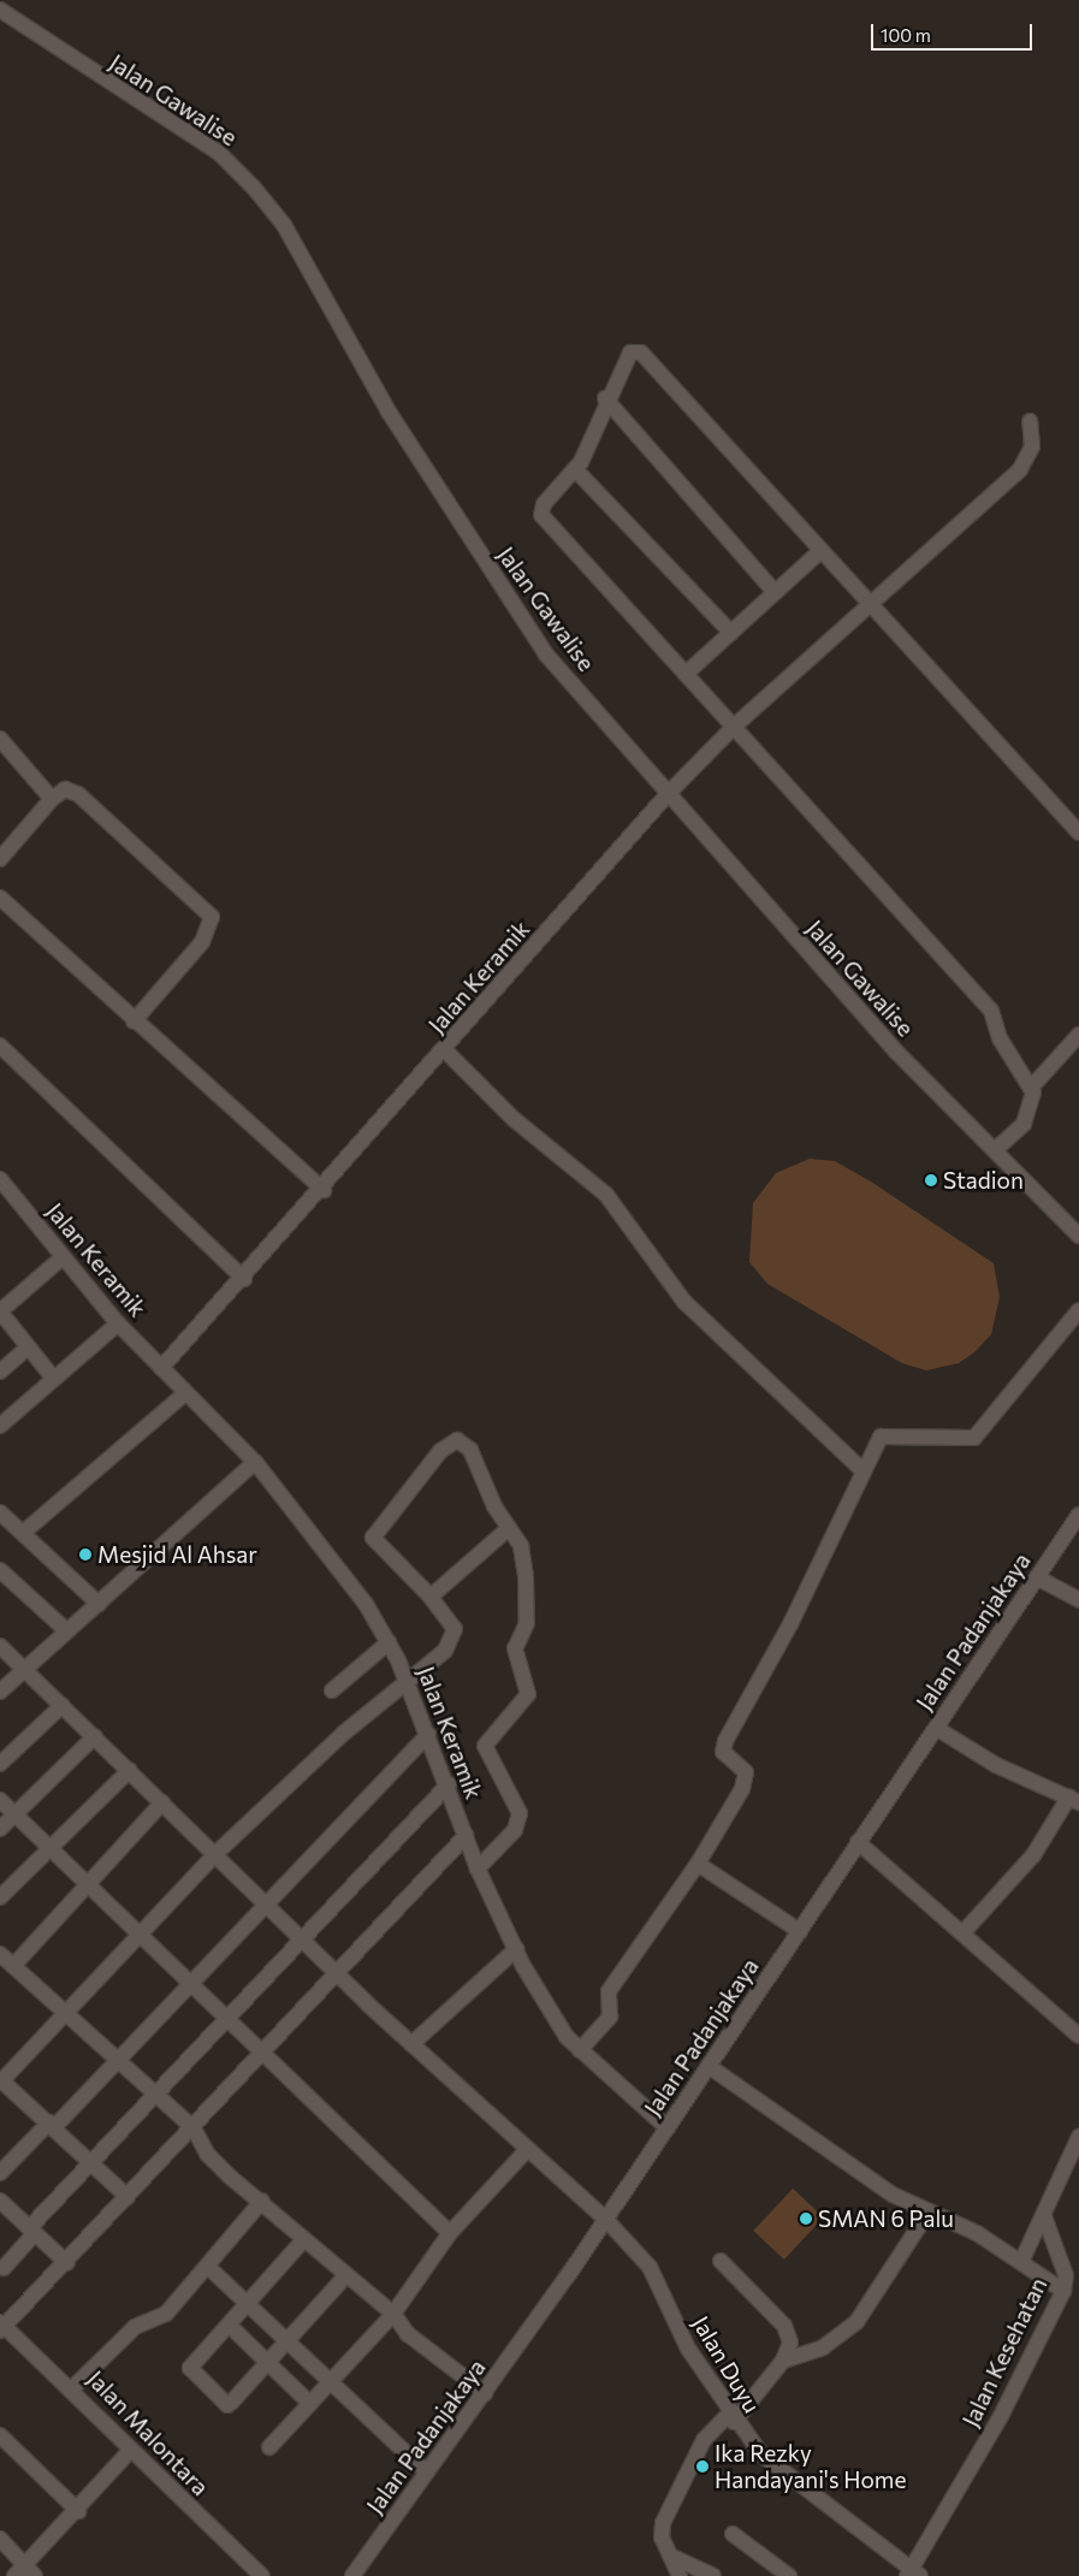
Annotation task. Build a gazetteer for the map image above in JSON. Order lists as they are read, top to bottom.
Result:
{
  "streets": {
    "street": [
      "Jalan Gawalise",
      "Jalan Keramik",
      "Jalan Padanjakaya",
      "Jalan Kesehatan",
      "Jalan Duyu",
      "Jalan Malontara"
    ]
  },
  "crossings": [
    ["Jalan Gawalise", "Jalan Keramik"],
    ["Jalan Keramik", "Jalan Padanjakaya"],
    ["Jalan Padanjakaya", "Jalan Duyu"],
    ["Jalan Kesehatan", "Jalan Duyu"]
  ],
  "places": [
    "Stadion",
    "Mesjid Al Ahsar",
    "SMAN 6 Palu",
    "Ika Rezky Handayani's Home"
  ],
  "scale_bar": "100 m"
}
